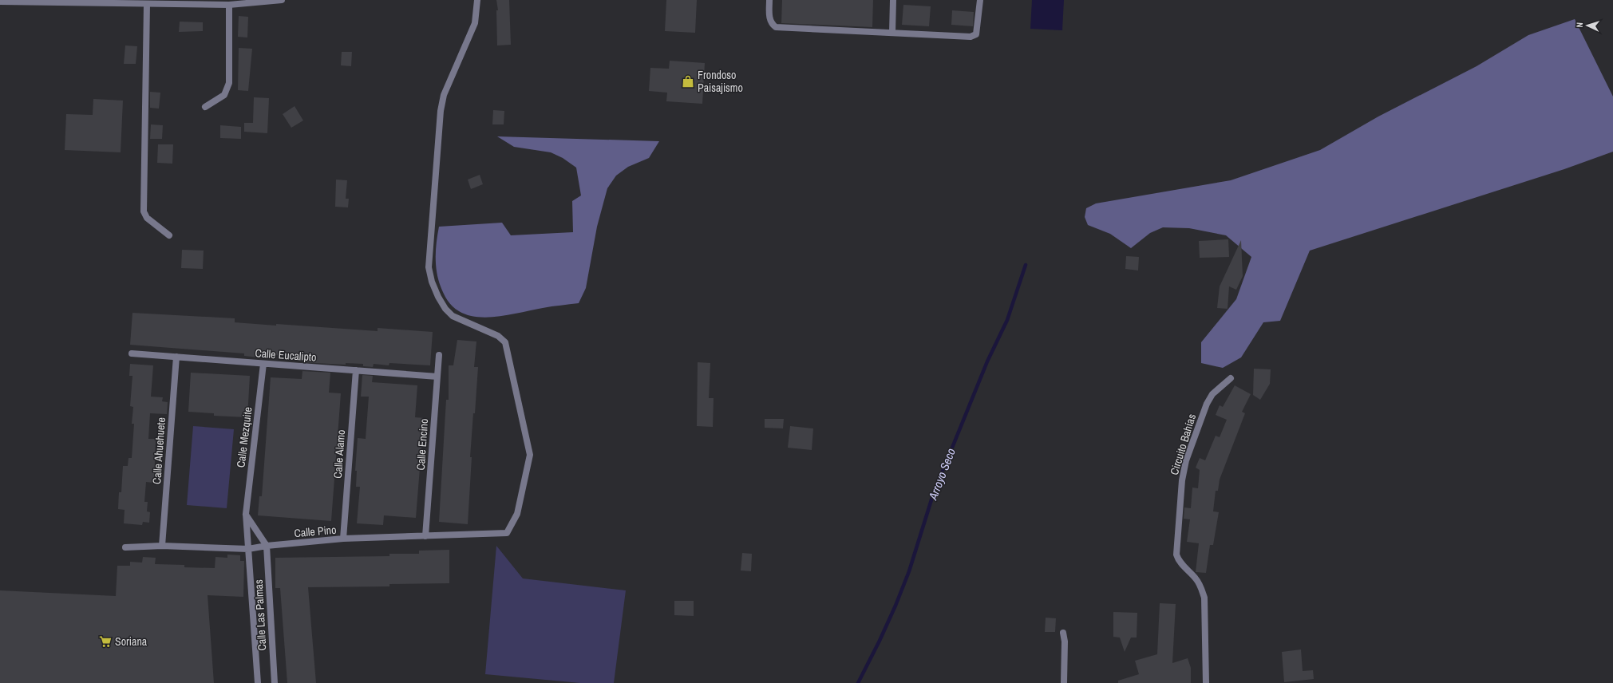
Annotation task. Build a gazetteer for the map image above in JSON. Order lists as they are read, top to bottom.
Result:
{
  "streets": {
    "street": [
      "Calle Eucalipto",
      "Calle Mezquite",
      "Calle Encino",
      "Circuito Bahías",
      "Calle Ahuehuete",
      "Calle Alamo",
      "Calle Pino",
      "Calle Las Palmas"
    ]
  },
  "crossings": [
    ["Calle Eucalipto", "Calle Mezquite"],
    ["Calle Eucalipto", "Calle Encino"],
    ["Calle Eucalipto", "Calle Ahuehuete"],
    ["Calle Eucalipto", "Calle Alamo"],
    ["Calle Mezquite", "Calle Pino"],
    ["Calle Mezquite", "Calle Las Palmas"],
    ["Calle Encino", "Calle Pino"],
    ["Calle Ahuehuete", "Calle Pino"],
    ["Calle Alamo", "Calle Pino"],
    ["Calle Pino", "Calle Las Palmas"]
  ],
  "water": ["Arroyo Seco"],
  "places": {
    "shop": ["Frondoso Paisajismo"],
    "supermarket": ["Soriana"]
  },
  "north": "left"
}
